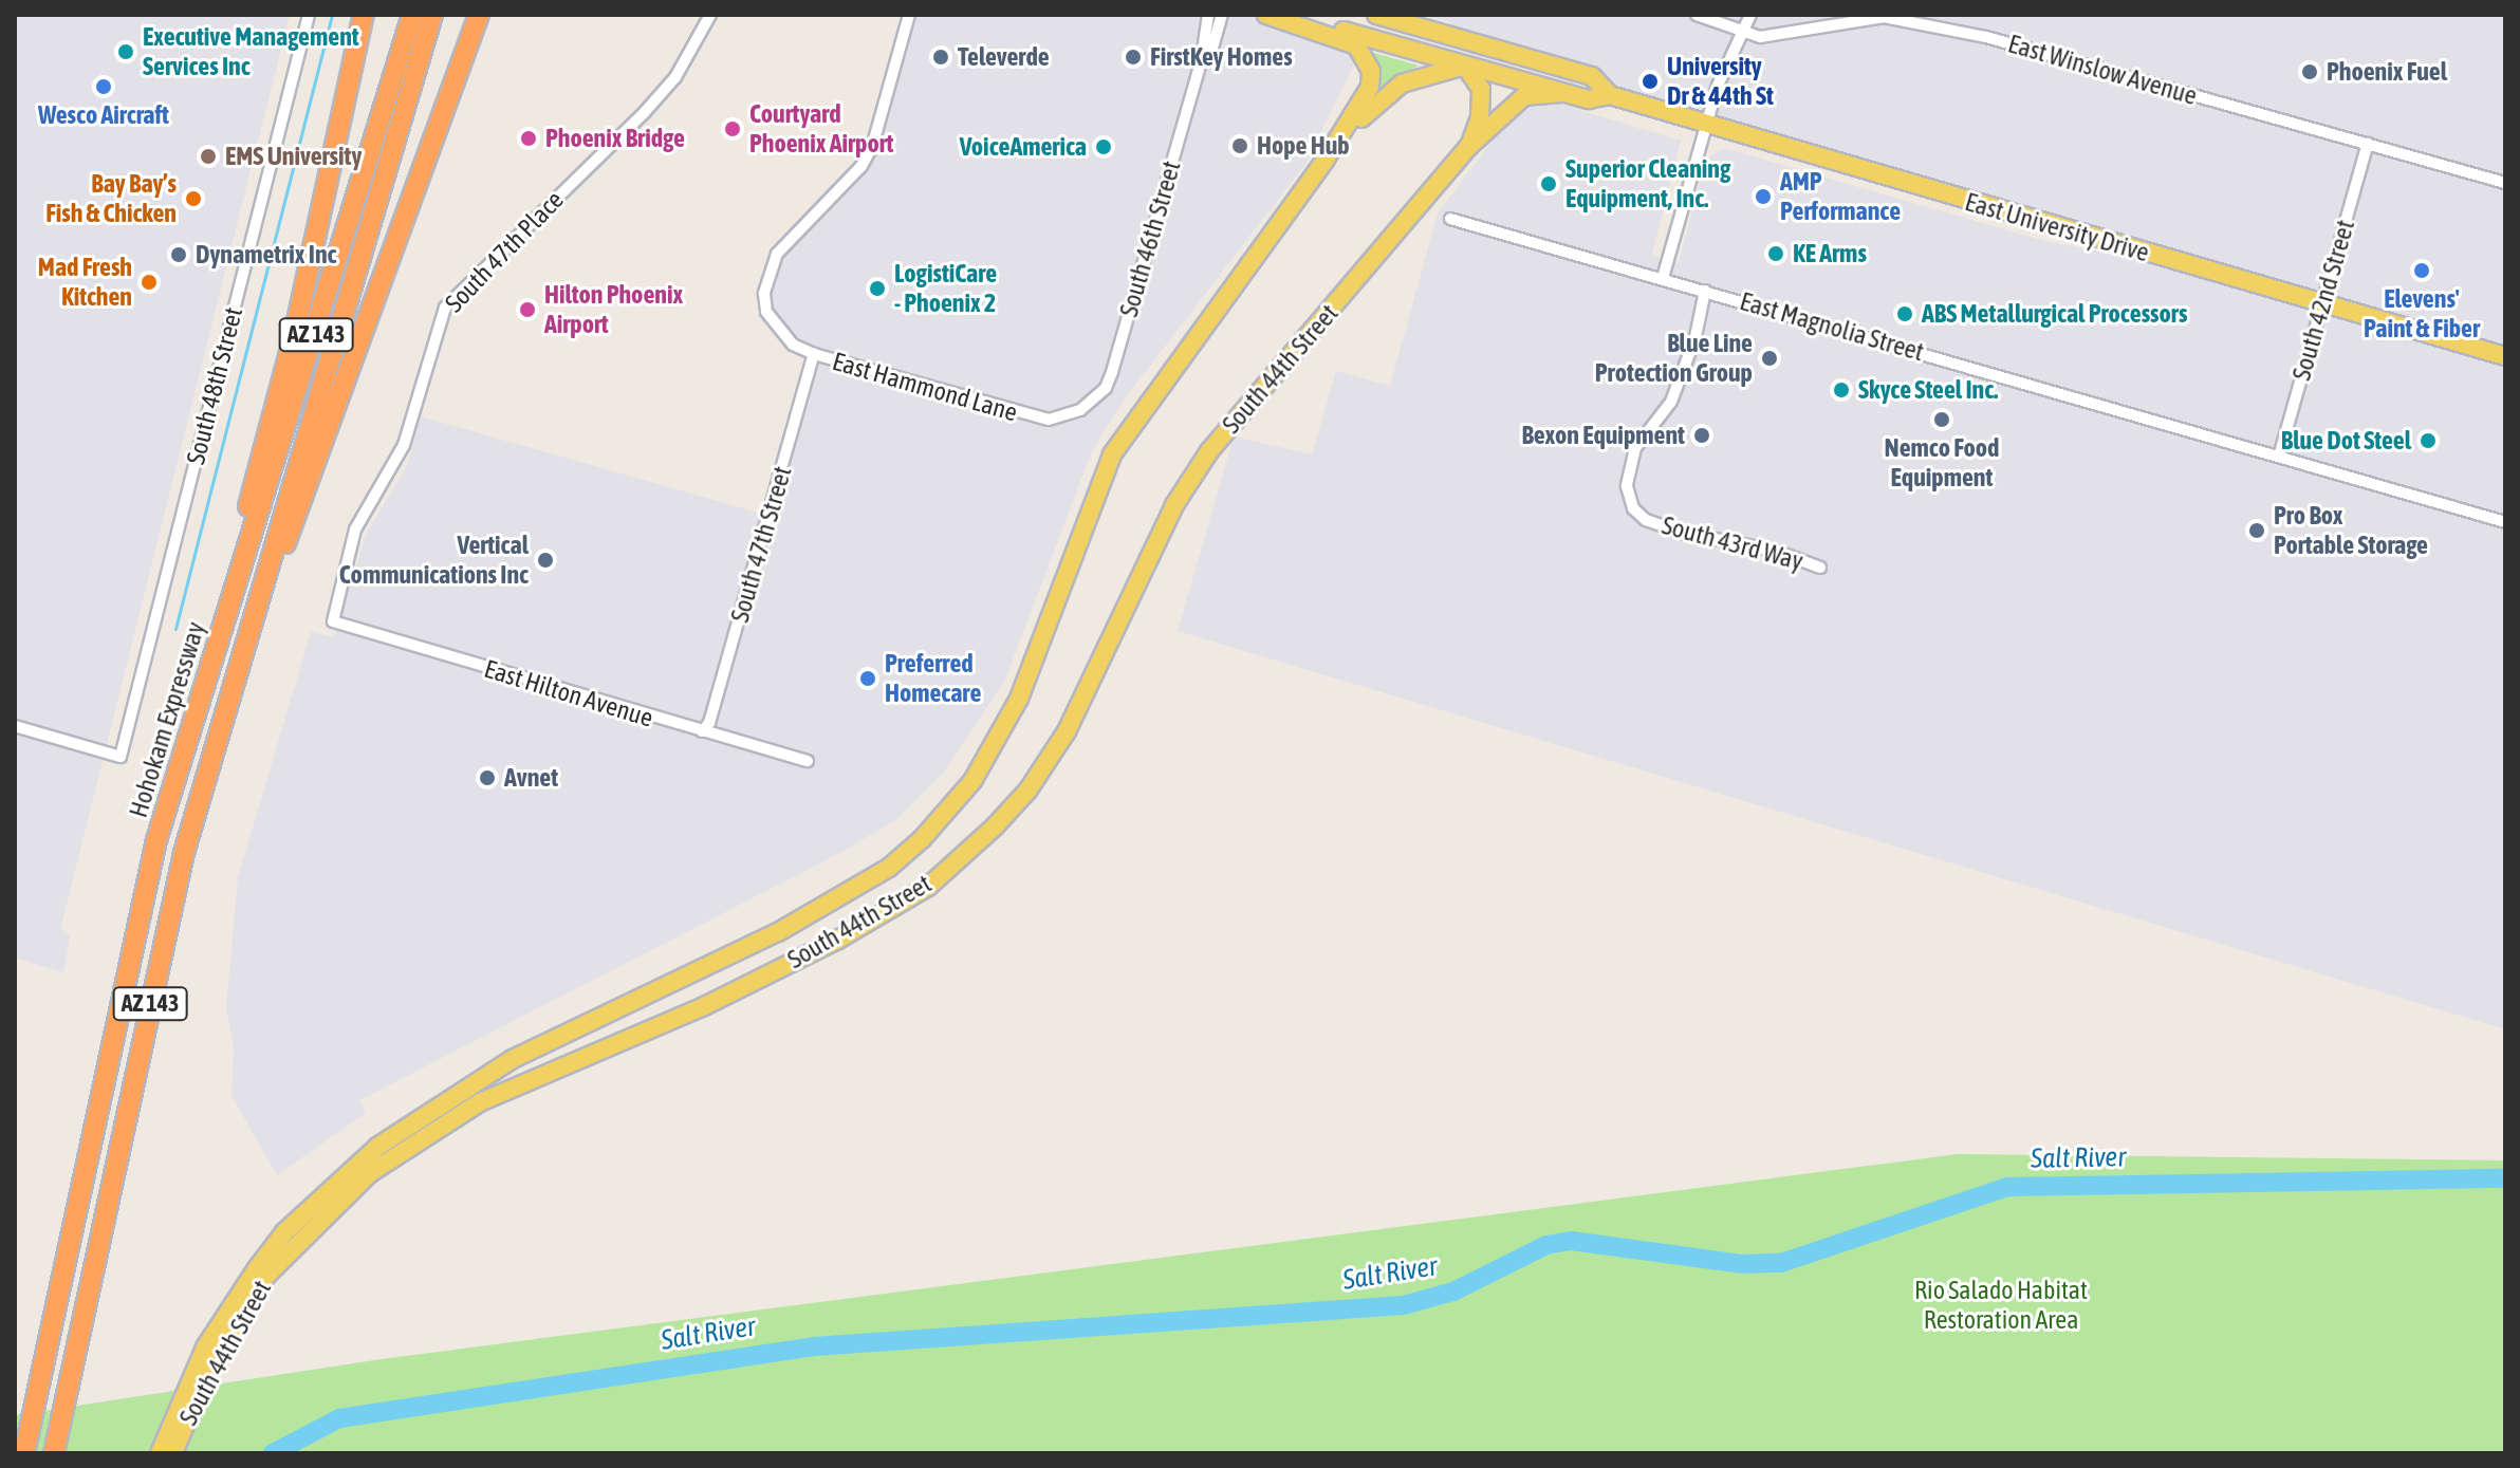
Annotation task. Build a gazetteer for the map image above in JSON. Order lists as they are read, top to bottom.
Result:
{
  "streets": {
    "highway": ["AZ 143", "Hohokam Expressway"],
    "main road": ["East University Drive", "South 44th Street"],
    "street": [
      "East Winslow Avenue",
      "South 46th Street",
      "South 47th Place",
      "South 42nd Street",
      "East Magnolia Street",
      "South 48th Street",
      "East Hammond Lane",
      "South 43rd Way",
      "South 47th Street",
      "East Hilton Avenue"
    ]
  },
  "crossings": [
    ["East Winslow Avenue", "South 42nd Street"],
    ["East University Drive", "South 42nd Street"],
    ["East University Drive", "South 44th Street"],
    ["South 46th Street", "East Hammond Lane"],
    ["South 47th Place", "East Hilton Avenue"],
    ["South 42nd Street", "East Magnolia Street"],
    ["East Magnolia Street", "South 43rd Way"],
    ["East Hammond Lane", "South 47th Street"],
    ["South 47th Street", "East Hilton Avenue"]
  ],
  "water": ["Salt River"],
  "parks": ["Rio Salado Habitat Restoration Area"],
  "places": [
    "Executive Management Services Inc",
    "Televerde",
    "FirstKey Homes",
    "Phoenix Fuel",
    "University Dr & 44th St",
    "Wesco Aircraft",
    "Courtyard Phoenix Airport",
    "Phoenix Bridge",
    "Hope Hub",
    "VoiceAmerica",
    "EMS University",
    "Superior Cleaning Equipment, Inc.",
    "AMP Performance",
    "Bay Bay’s Fish & Chicken",
    "KE Arms",
    "Dynametrix Inc",
    "Elevens' Paint & Fiber",
    "Mad Fresh Kitchen",
    "LogistiCare - Phoenix 2",
    "Hilton Phoenix Airport",
    "ABS Metallurgical Processors",
    "Blue Line Protection Group",
    "Skyce Steel Inc.",
    "Nemco Food Equipment",
    "Bexon Equipment",
    "Blue Dot Steel",
    "Pro Box Portable Storage",
    "Vertical Communications Inc",
    "Preferred Homecare",
    "Avnet"
  ]
}
